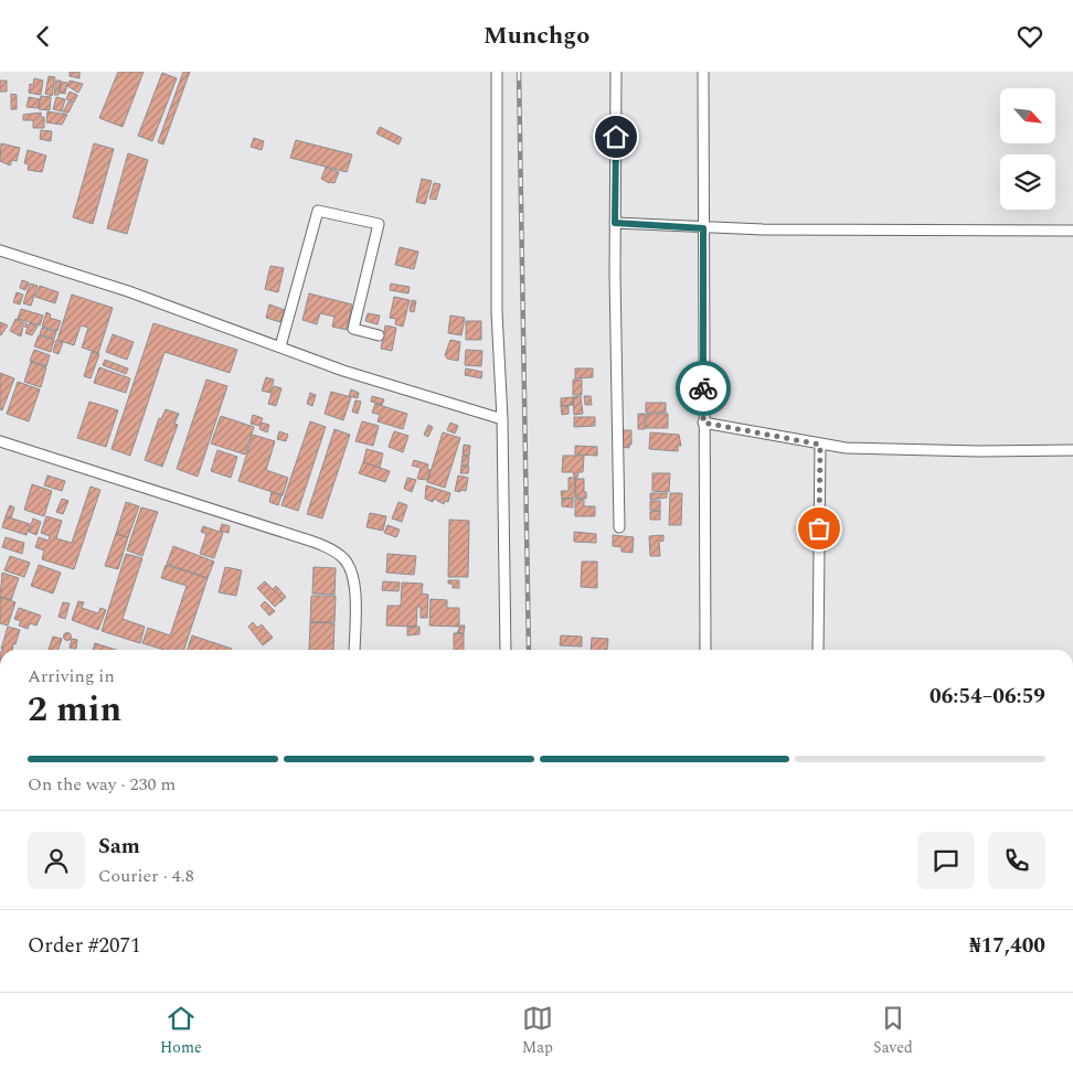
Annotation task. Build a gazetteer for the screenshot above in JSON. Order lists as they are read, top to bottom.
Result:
{
  "north": "bottom right",
  "page": {
    "header": "Munchgo",
    "heading": ["2 min", "Arriving in", "06:54–06:59"],
    "panel": [
      "Sam",
      "Courier · 4.8",
      "Order #2071",
      "₦17,400"
    ],
    "bar": "On the way · 230 m",
    "tabs": ["Home", "Map", "Saved"]
  }
}
